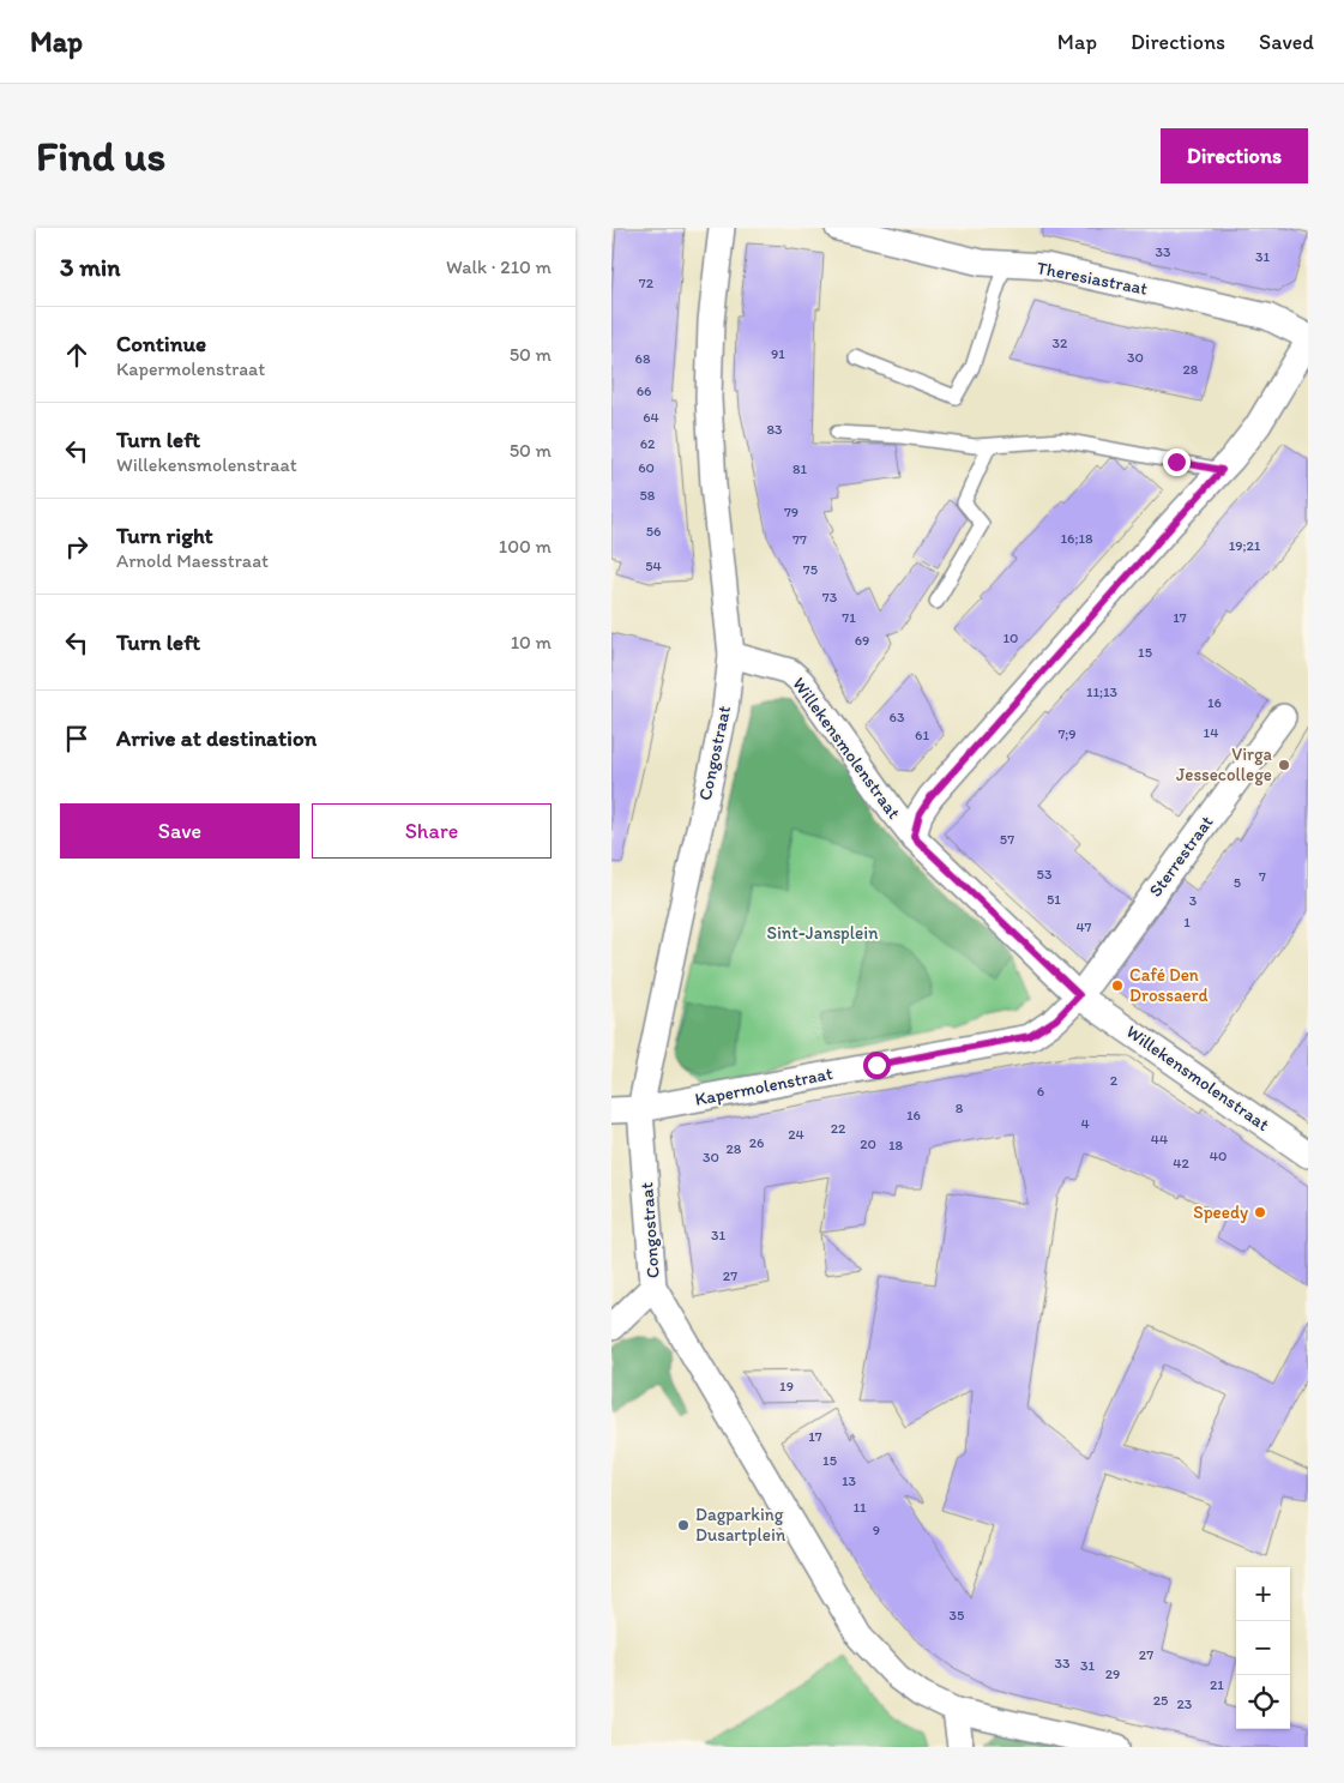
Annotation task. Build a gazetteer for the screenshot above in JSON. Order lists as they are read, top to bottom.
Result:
{
  "streets": {
    "street": [
      "Theresiastraat",
      "Willekensmolenstraat",
      "Congostraat",
      "Sterrestraat",
      "Kapermolenstraat"
    ]
  },
  "crossings": [
    ["Willekensmolenstraat", "Congostraat"],
    ["Willekensmolenstraat", "Sterrestraat"],
    ["Willekensmolenstraat", "Kapermolenstraat"],
    ["Congostraat", "Kapermolenstraat"],
    ["Sterrestraat", "Kapermolenstraat"]
  ],
  "parks": ["Sint-Jansplein"],
  "places": [
    "Virga Jessecollege",
    "Café Den Drossaerd",
    "Speedy",
    "Dagparking Dusartplein"
  ],
  "house_numbers": [
    "33",
    "31",
    "72",
    "32",
    "91",
    "30",
    "68",
    "28",
    "66",
    "64",
    "83",
    "62",
    "60",
    "81",
    "58",
    "79",
    "56",
    "16;18",
    "77",
    "19;21",
    "54",
    "75",
    "73",
    "71",
    "17",
    "10",
    "69",
    "15",
    "11;13",
    "16",
    "63",
    "14",
    "7;9",
    "61",
    "57",
    "53",
    "7",
    "5",
    "51",
    "3",
    "1",
    "47",
    "2",
    "6",
    "8",
    "16",
    "4",
    "22",
    "24",
    "44",
    "26",
    "20",
    "18",
    "28",
    "40",
    "30",
    "42",
    "31",
    "27",
    "19",
    "17",
    "15",
    "13",
    "11",
    "9",
    "35",
    "27",
    "33",
    "31",
    "29",
    "21",
    "25",
    "23"
  ],
  "page": {
    "header": "Map",
    "nav": ["Map", "Directions", "Saved"],
    "buttons": [
      "Directions",
      ["Save", "Share"]
    ],
    "title": "Find us",
    "heading": ["3 min", "Walk · 210 m"],
    "list": [
      ["Continue", "Kapermolenstraat", "50 m"],
      ["Turn left", "Willekensmolenstraat", "50 m"],
      ["Turn right", "Arnold Maesstraat", "100 m"],
      ["Turn left", "10 m"],
      "Arrive at destination"
    ],
    "map_buttons": ["+", "−"]
  }
}
